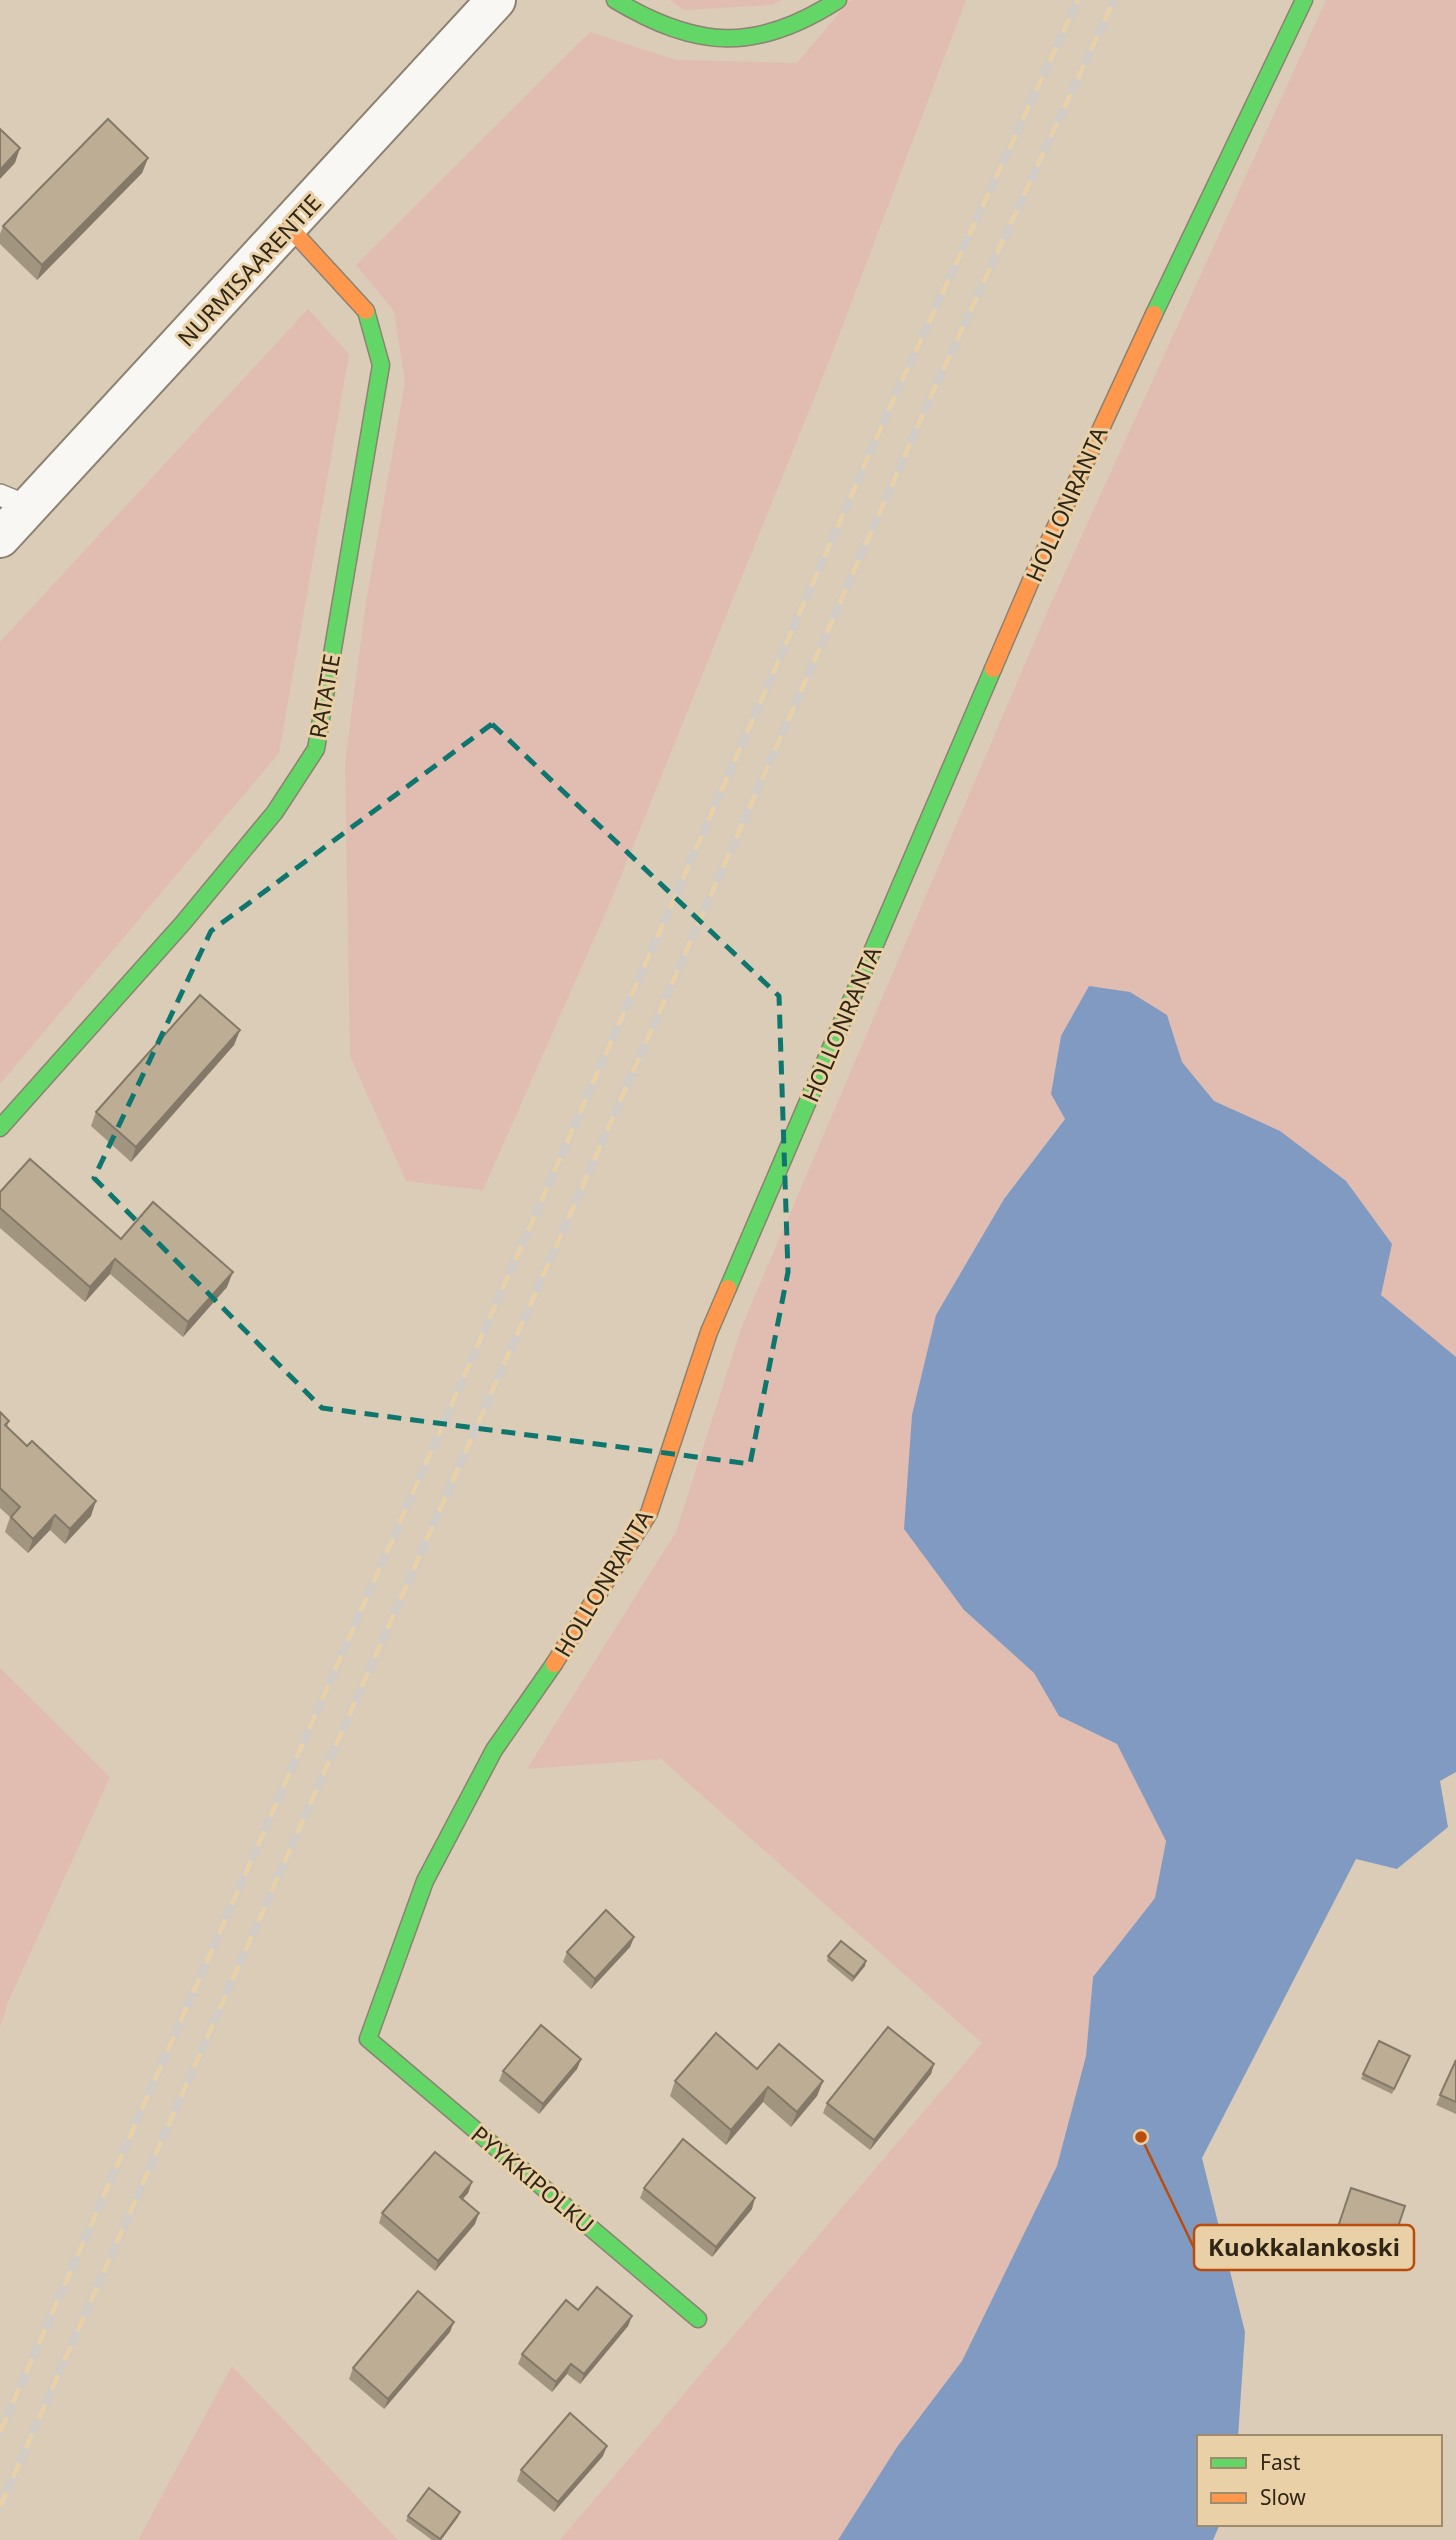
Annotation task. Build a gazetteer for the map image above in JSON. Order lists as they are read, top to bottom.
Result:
{
  "streets": {
    "street": [
      "NURMISAARENTIE",
      "HOLLONRANTA",
      "RATATIE",
      "PYYKKIPOLKU"
    ]
  },
  "crossings": [
    ["NURMISAARENTIE", "RATATIE"],
    ["HOLLONRANTA", "PYYKKIPOLKU"]
  ],
  "places": ["Kuokkalankoski"],
  "legend": ["Fast", "Slow"]
}
